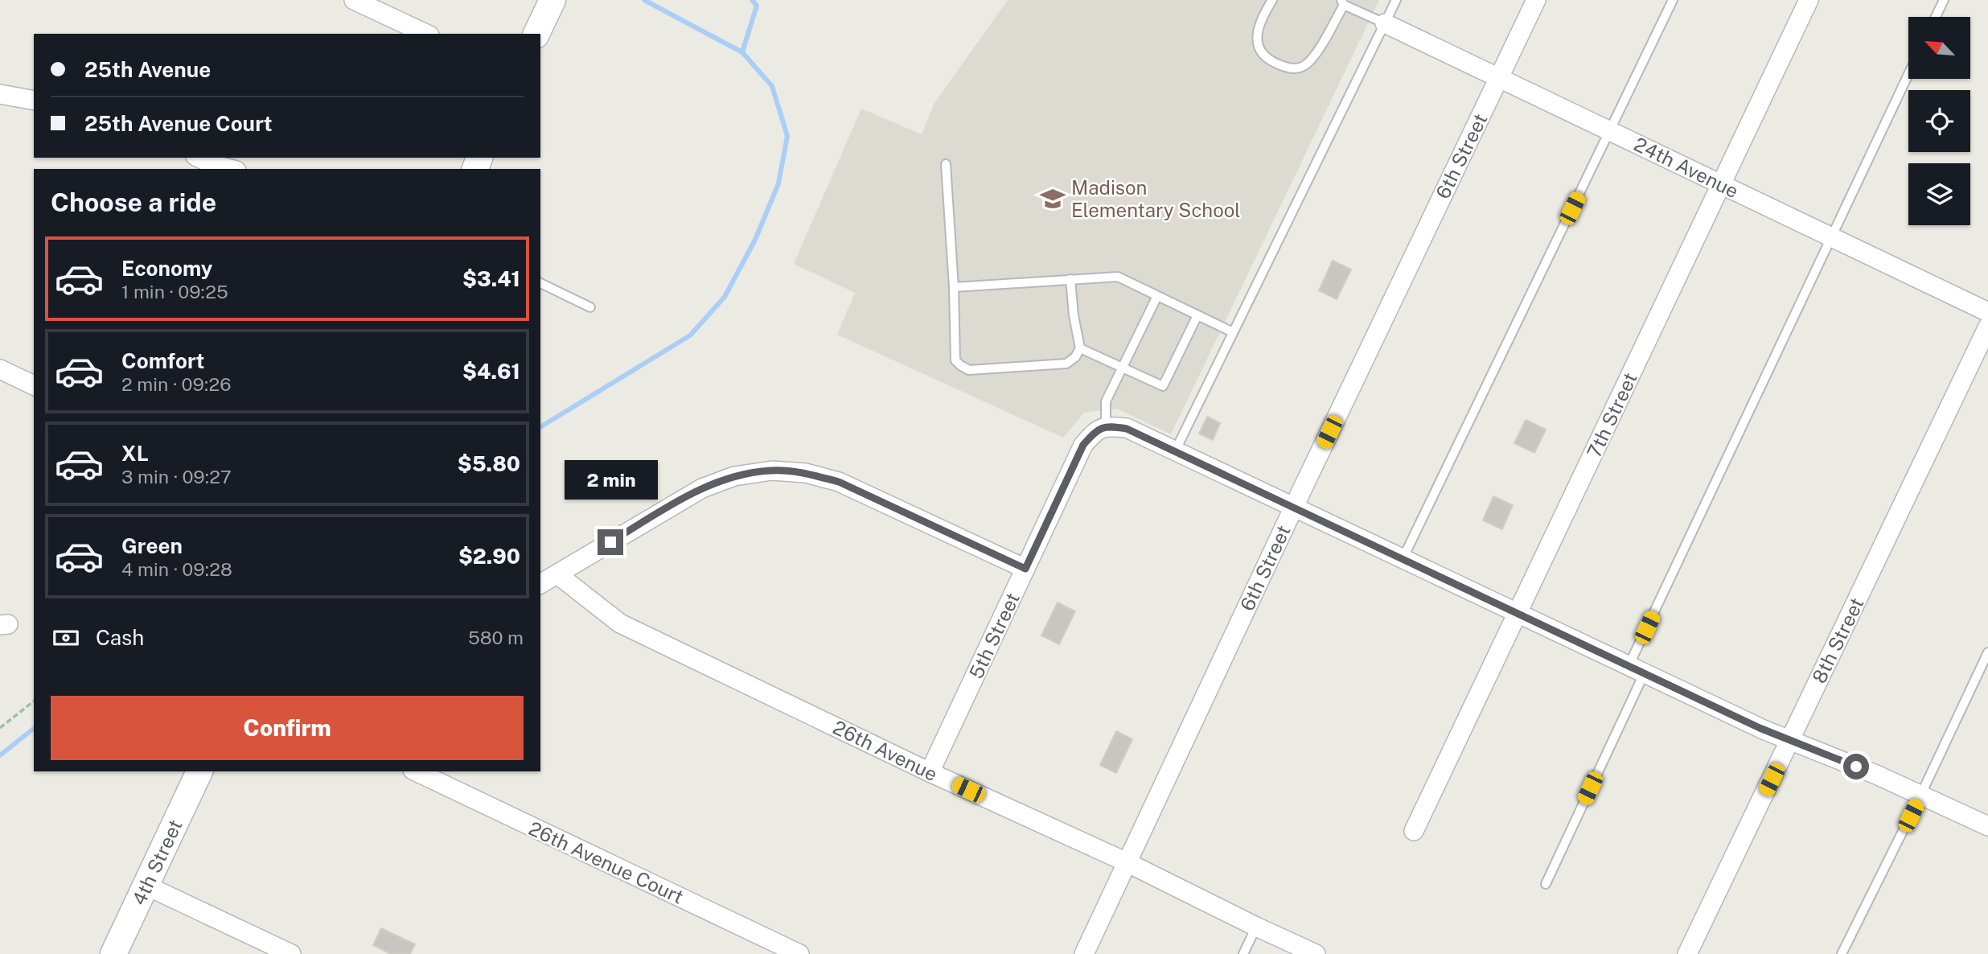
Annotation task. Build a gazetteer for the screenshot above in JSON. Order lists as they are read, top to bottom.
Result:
{
  "streets": {
    "main road": ["4th Street"],
    "street": [
      "6th Street",
      "24th Avenue",
      "7th Street",
      "5th Street",
      "8th Street",
      "26th Avenue",
      "26th Avenue Court"
    ]
  },
  "crossings": [
    ["6th Street", "24th Avenue"],
    ["6th Street", "26th Avenue"],
    ["24th Avenue", "7th Street"],
    ["5th Street", "26th Avenue"]
  ],
  "places": {
    "school or university": ["Madison Elementary School"]
  },
  "north": "top left",
  "page": {
    "banner": ["25th Avenue", "25th Avenue Court"],
    "heading": "Choose a ride",
    "list": [
      {
        "name": "Economy",
        "note": "1 min · 09:25",
        "value": "$3.41"
      },
      {
        "name": "Comfort",
        "note": "2 min · 09:26",
        "value": "$4.61"
      },
      {
        "name": "XL",
        "note": "3 min · 09:27",
        "value": "$5.80"
      },
      {
        "name": "Green",
        "note": "4 min · 09:28",
        "value": "$2.90"
      }
    ],
    "bubble": "2 min",
    "pay": ["Cash", "580 m"],
    "buttons": "Confirm"
  }
}
